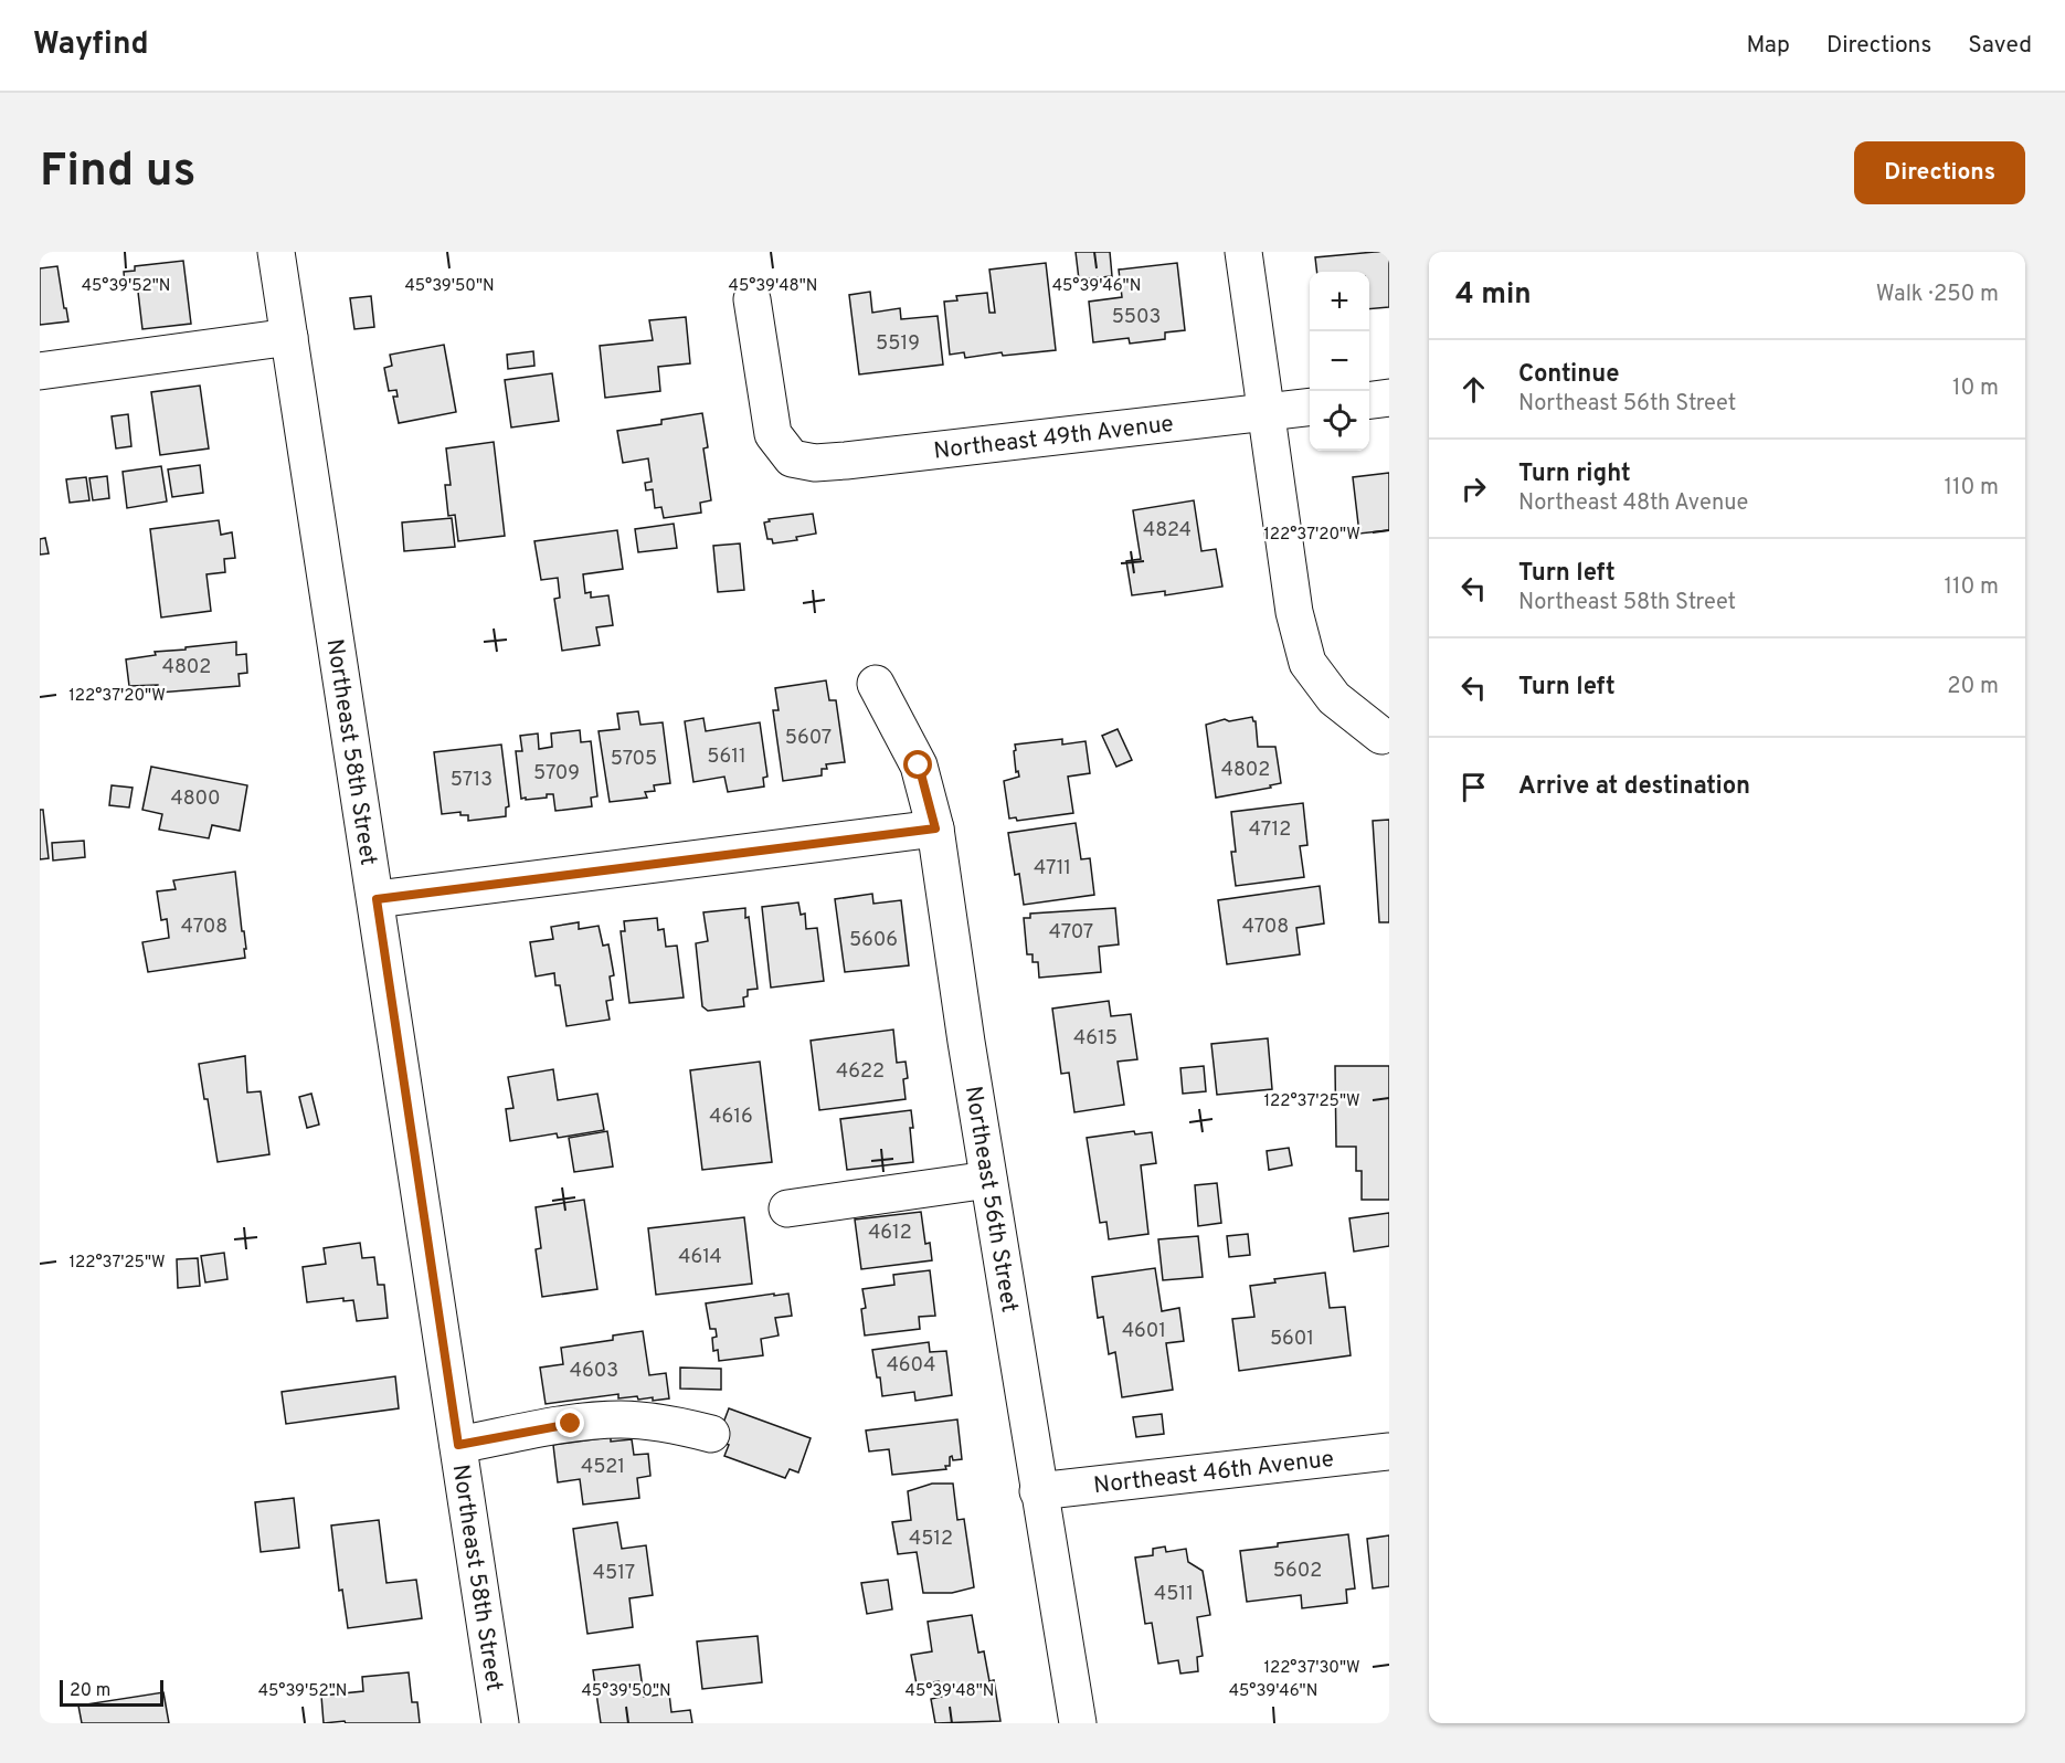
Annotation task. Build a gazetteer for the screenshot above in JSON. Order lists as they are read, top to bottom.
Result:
{
  "streets": {
    "street": [
      "Northeast 49th Avenue",
      "Northeast 58th Street",
      "Northeast 56th Street",
      "Northeast 46th Avenue"
    ]
  },
  "crossings": [
    ["Northeast 56th Street", "Northeast 46th Avenue"]
  ],
  "house_numbers": [
    "5503",
    "5519",
    "4824",
    "4802",
    "5607",
    "5611",
    "5705",
    "4802",
    "5709",
    "5713",
    "4800",
    "4712",
    "4711",
    "4708",
    "4708",
    "4707",
    "5606",
    "4615",
    "4622",
    "4616",
    "4612",
    "4614",
    "4601",
    "5601",
    "4604",
    "4603",
    "4521",
    "4512",
    "5602",
    "4517",
    "4511"
  ],
  "scale_bar": "20 m",
  "page": {
    "header": "Wayfind",
    "nav": ["Map", "Directions", "Saved"],
    "buttons": "Directions",
    "title": "Find us",
    "heading": ["4 min", "Walk · 250 m"],
    "map_buttons": ["+", "−"],
    "list": [
      ["Continue", "Northeast 56th Street", "10 m"],
      ["Turn right", "Northeast 48th Avenue", "110 m"],
      ["Turn left", "Northeast 58th Street", "110 m"],
      ["Turn left", "20 m"],
      "Arrive at destination"
    ],
    "scale": "20 m"
  },
  "coordinates": [
    "45°39'52\"N",
    "45°39'50\"N",
    "45°39'48\"N",
    "45°39'46\"N",
    "122°37'20\"W",
    "122°37'25\"W",
    "122°37'30\"W"
  ]
}
